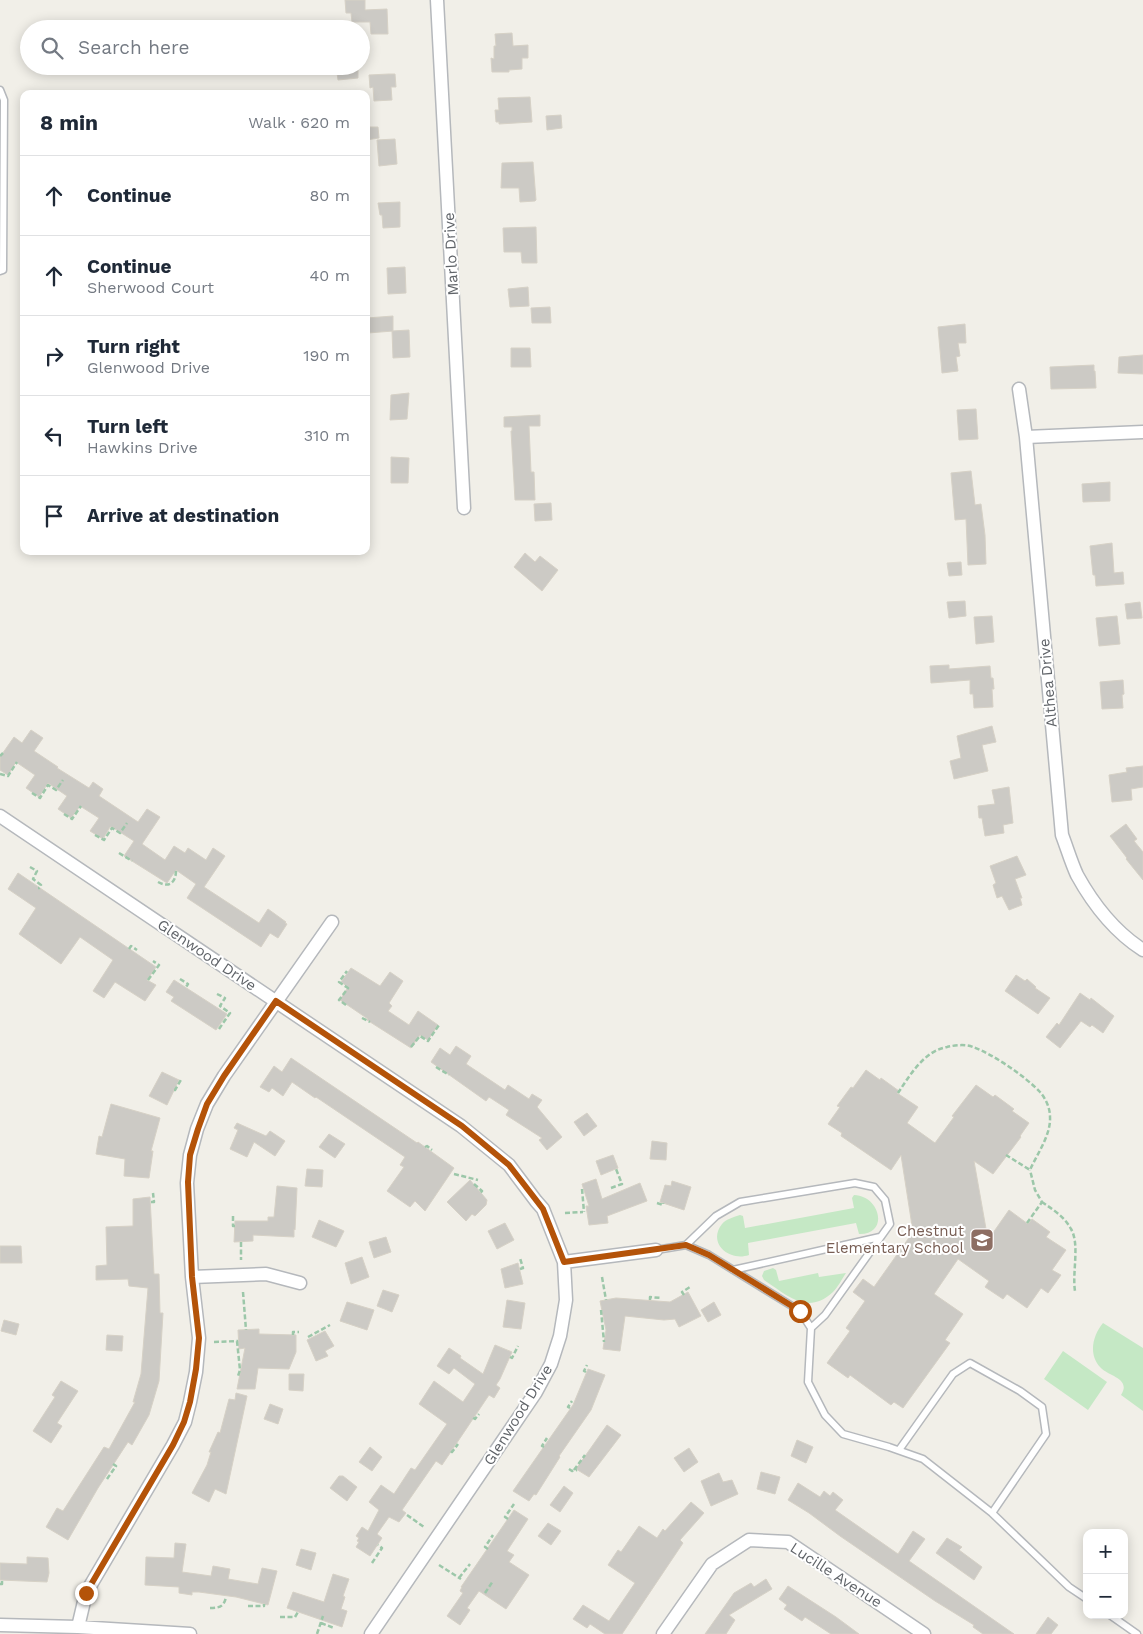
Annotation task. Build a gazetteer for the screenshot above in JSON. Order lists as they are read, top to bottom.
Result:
{
  "streets": {
    "street": [
      "Marlo Drive",
      "Althea Drive",
      "Glenwood Drive",
      "Lucille Avenue"
    ]
  },
  "places": {
    "school or university": ["Chestnut Elementary School"]
  },
  "page": {
    "search": "Search here",
    "heading": ["8 min", "Walk · 620 m"],
    "list": [
      ["Continue", "80 m"],
      ["Continue", "Sherwood Court", "40 m"],
      ["Turn right", "Glenwood Drive", "190 m"],
      ["Turn left", "Hawkins Drive", "310 m"],
      "Arrive at destination"
    ],
    "map_buttons": ["+", "−"]
  }
}
